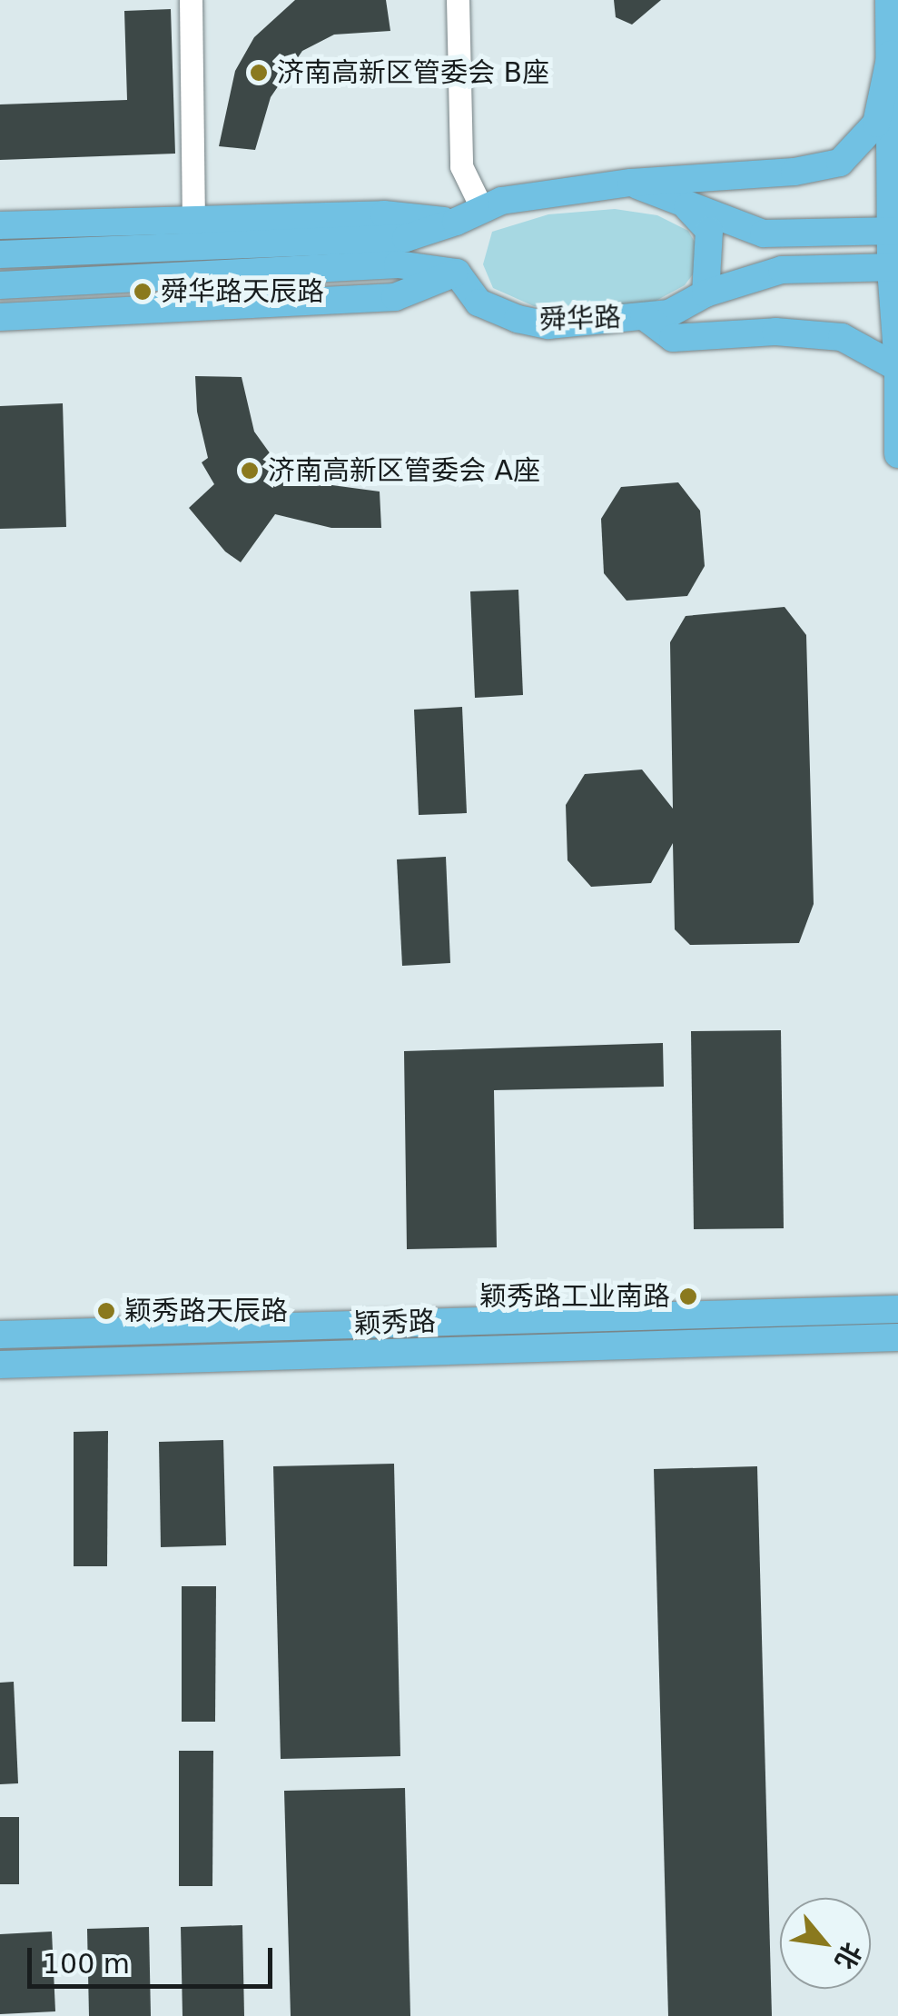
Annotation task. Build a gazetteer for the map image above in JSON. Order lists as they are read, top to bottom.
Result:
{
  "streets": {
    "main road": ["舜华路", "颖秀路"]
  },
  "places": [
    "济南高新区管委会 B座",
    "舜华路天辰路",
    "济南高新区管委会 A座",
    "颖秀路工业南路",
    "颖秀路天辰路"
  ],
  "scale_bar": "100 m",
  "north": "bottom right"
}
